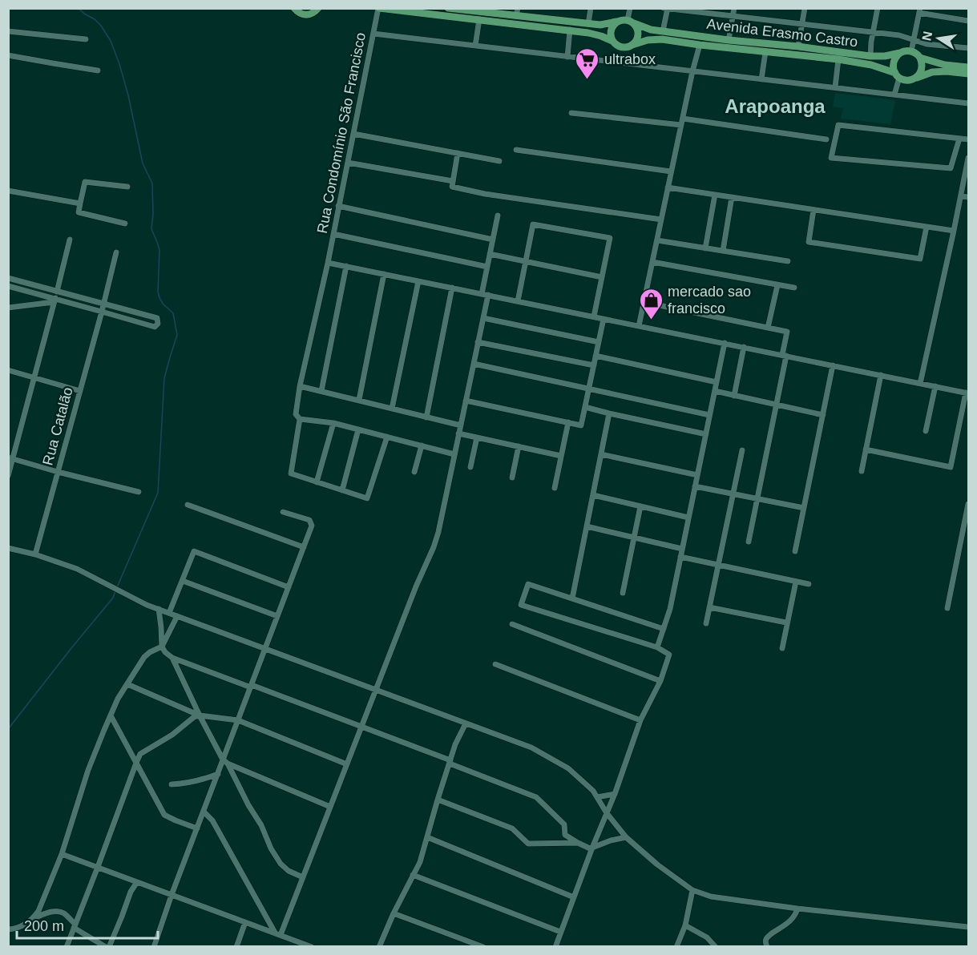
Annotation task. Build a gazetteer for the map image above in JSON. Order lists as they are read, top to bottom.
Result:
{
  "streets": {
    "main road": ["Avenida Erasmo Castro"],
    "street": ["Rua Condomínio São Francisco", "Rua Catalão"]
  },
  "districts": ["Arapoanga"],
  "places": {
    "supermarket": ["ultrabox"],
    "shop": ["mercado sao francisco"]
  },
  "scale_bar": "200 m",
  "north": "left"
}
